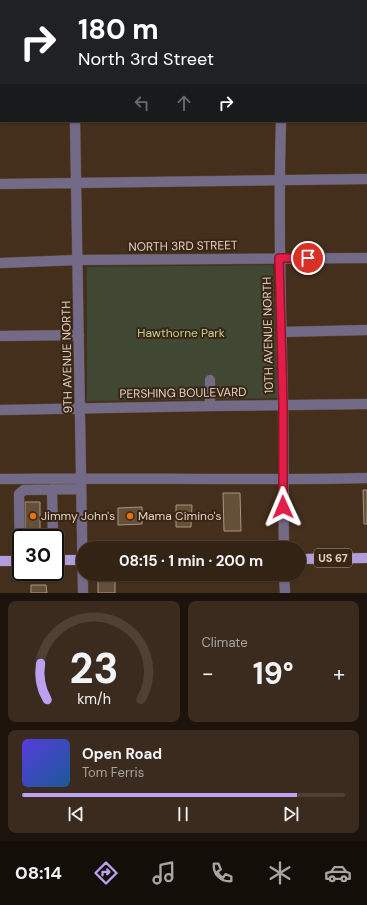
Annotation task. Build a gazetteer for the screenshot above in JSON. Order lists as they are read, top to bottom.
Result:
{
  "streets": {
    "main road": ["US 67"],
    "street": [
      "NORTH 3RD STREET",
      "10TH AVENUE NORTH",
      "9TH AVENUE NORTH",
      "PERSHING BOULEVARD"
    ]
  },
  "crossings": [
    ["NORTH 3RD STREET", "10TH AVENUE NORTH"],
    ["NORTH 3RD STREET", "9TH AVENUE NORTH"],
    ["10TH AVENUE NORTH", "PERSHING BOULEVARD"],
    ["9TH AVENUE NORTH", "PERSHING BOULEVARD"]
  ],
  "parks": ["Hawthorne Park"],
  "places": ["Jimmy John's", "Mama Cimino's"],
  "page": {
    "turn": ["180 m", "North 3rd Street"],
    "limit": "30",
    "trip": "08:15 · 1 min · 200 m",
    "tile": "Climate",
    "heat": ["−", "19°", "+"],
    "song": ["Open Road", "Tom Ferris"],
    "tabs": "08:14",
    "gauge": ["23", "km/h"]
  }
}
